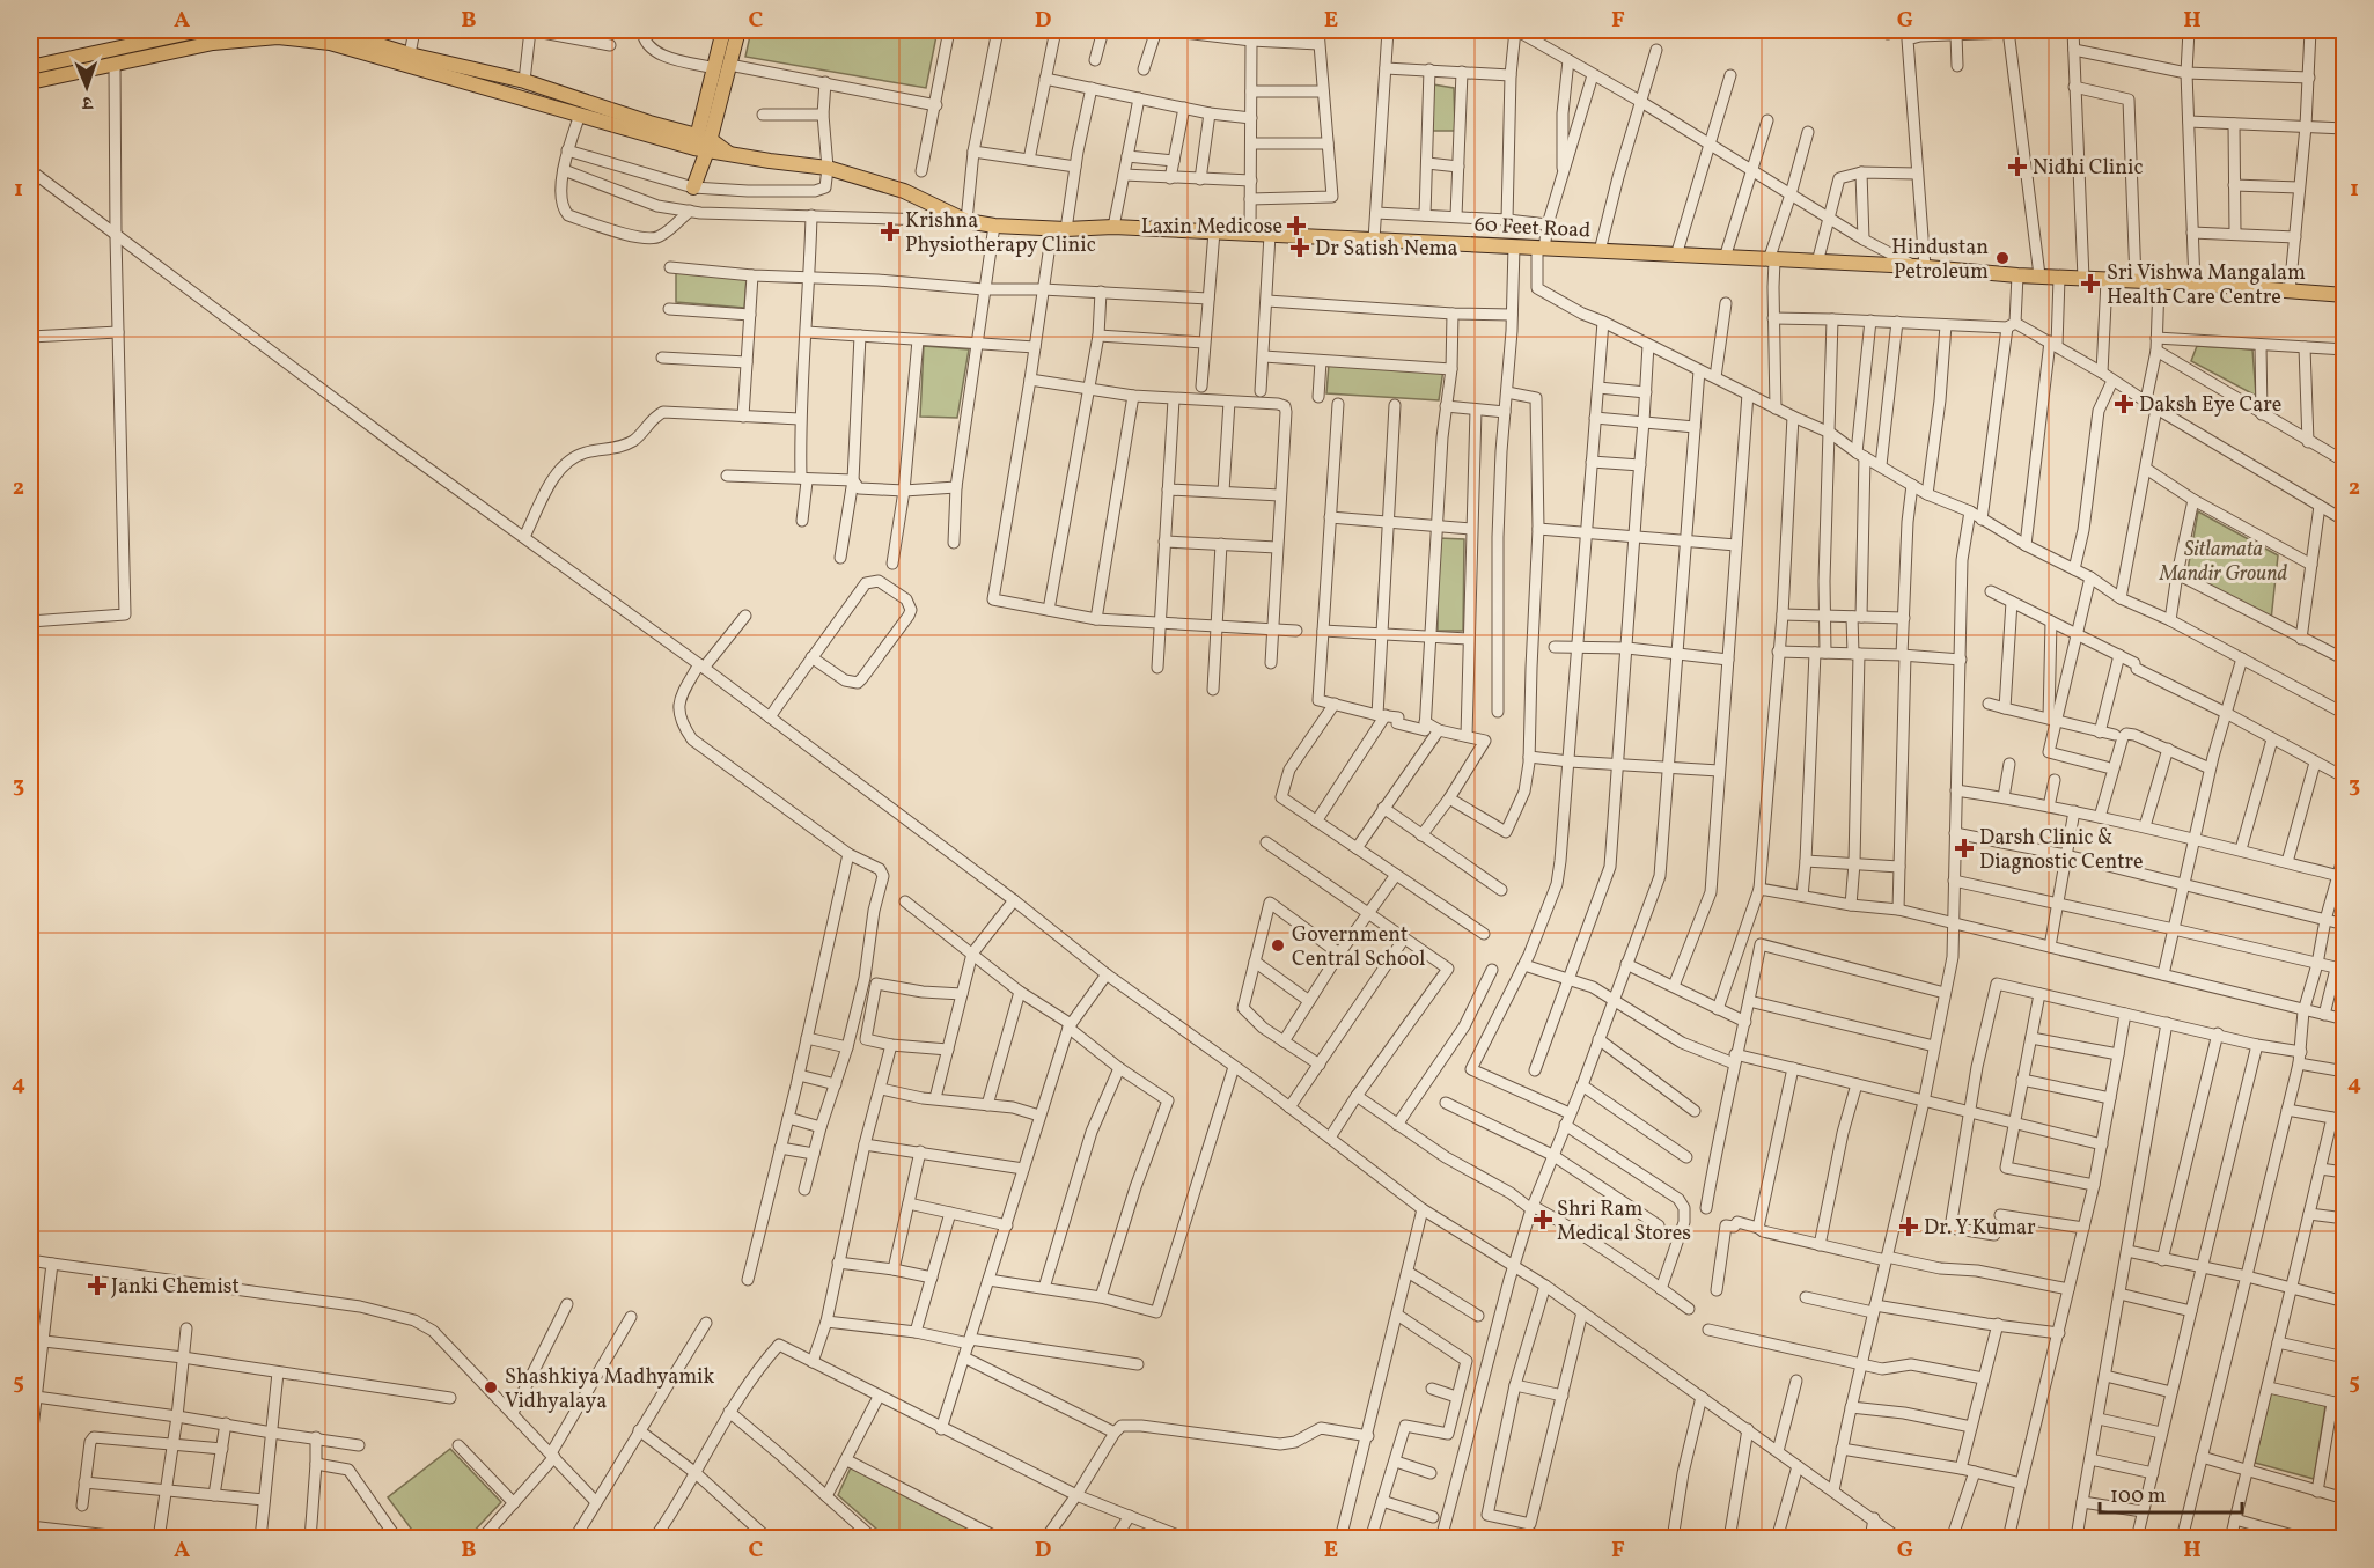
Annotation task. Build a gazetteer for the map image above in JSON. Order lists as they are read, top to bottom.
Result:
{
  "streets": {
    "main road": ["60 Feet Road"]
  },
  "parks": ["Sitlamata Mandir Ground"],
  "places": {
    "health": [
      "Nidhi Clinic",
      "Laxin Medicose",
      "Krishna Physiotherapy Clinic",
      "Dr Satish Nema",
      "Sri Vishwa Mangalam Health Care Centre",
      "Daksh Eye Care",
      "Darsh Clinic & Diagnostic Centre",
      "Shri Ram Medical Stores",
      "Dr. Y Kumar",
      "Janki Chemist"
    ],
    "other": ["Hindustan Petroleum", "Government Central School", "Shashkiya Madhyamik Vidhyalaya"]
  },
  "scale_bar": "100 m",
  "north": "bottom",
  "grid": {
    "columns": [
      "A",
      "B",
      "C",
      "D",
      "E",
      "F",
      "G",
      "H"
    ],
    "rows": [
      "1",
      "2",
      "3",
      "4",
      "5"
    ]
  }
}
